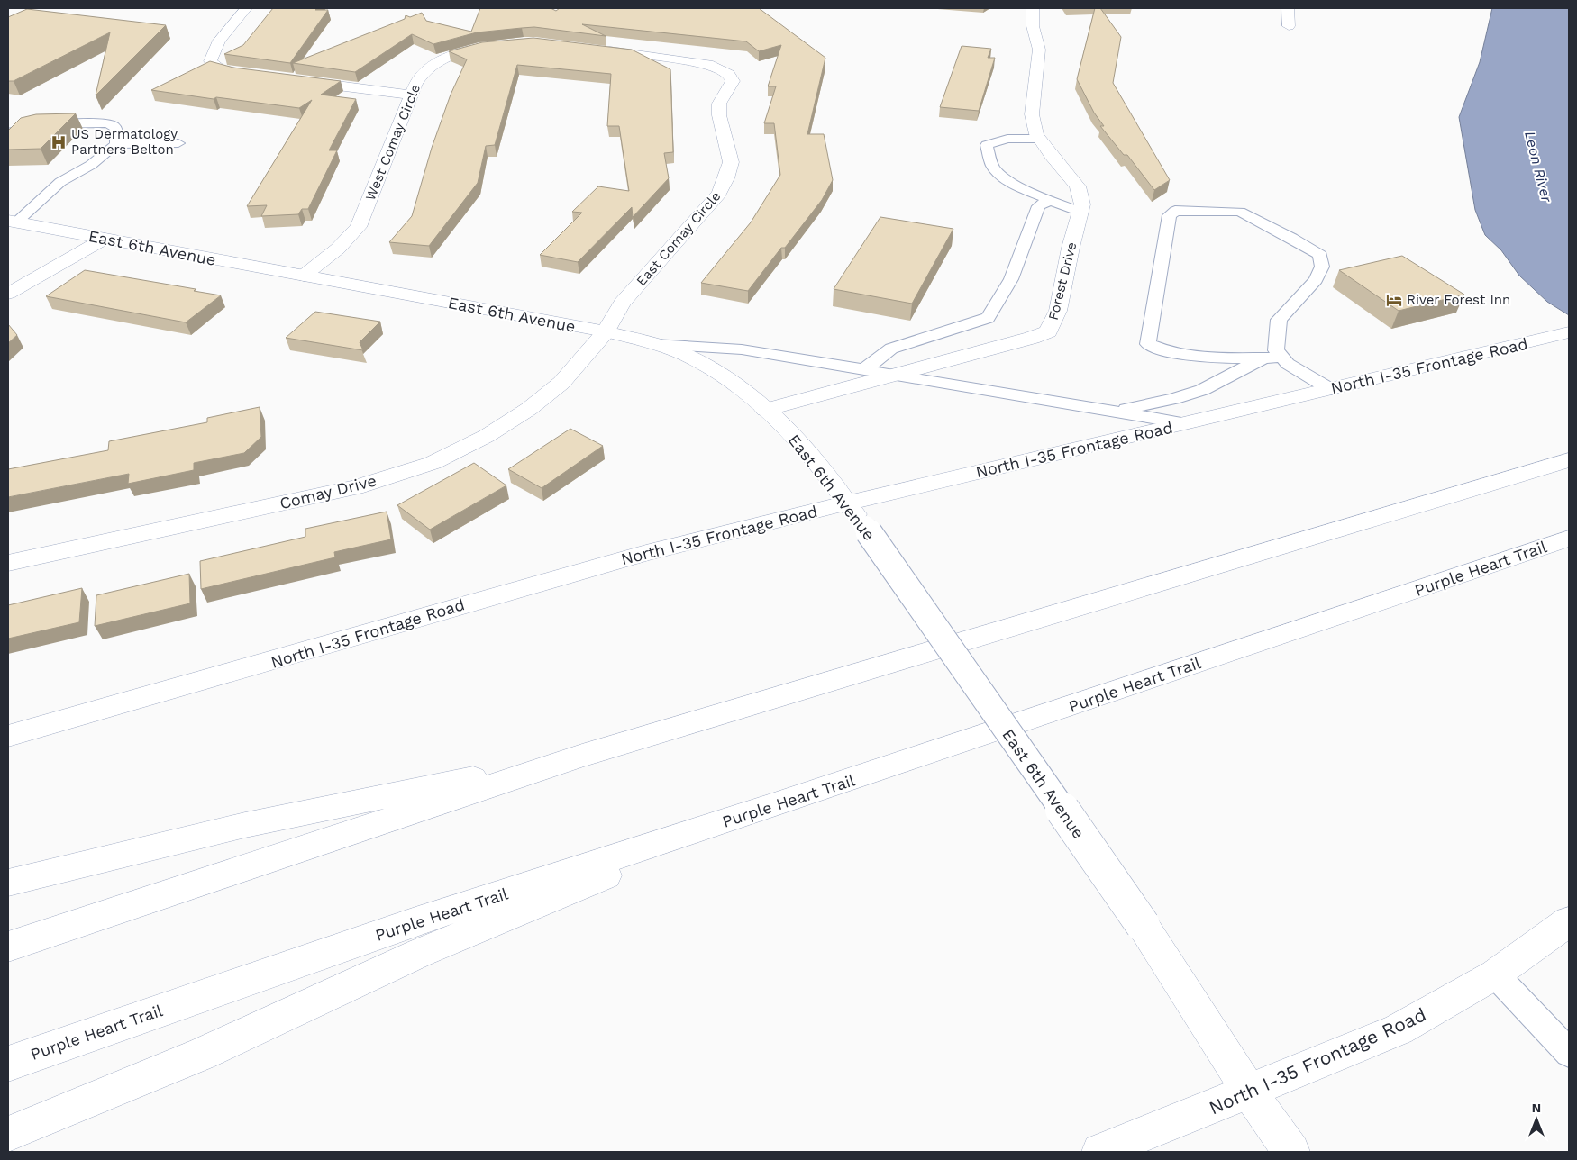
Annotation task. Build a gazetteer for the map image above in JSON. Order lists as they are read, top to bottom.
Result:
{
  "streets": {
    "main road": [
      "West Comay Circle",
      "East Comay Circle",
      "East 6th Avenue",
      "Forest Drive",
      "North I-35 Frontage Road",
      "Comay Drive",
      "Purple Heart Trail"
    ]
  },
  "crossings": [
    ["West Comay Circle", "East 6th Avenue"],
    ["East Comay Circle", "East 6th Avenue"],
    ["East Comay Circle", "Comay Drive"],
    ["East 6th Avenue", "Forest Drive"],
    ["East 6th Avenue", "North I-35 Frontage Road"],
    ["East 6th Avenue", "Comay Drive"]
  ],
  "water": ["Leon River"],
  "places": {
    "hospital": ["US Dermatology Partners Belton"],
    "hotel": ["River Forest Inn"]
  },
  "north": "top"
}
